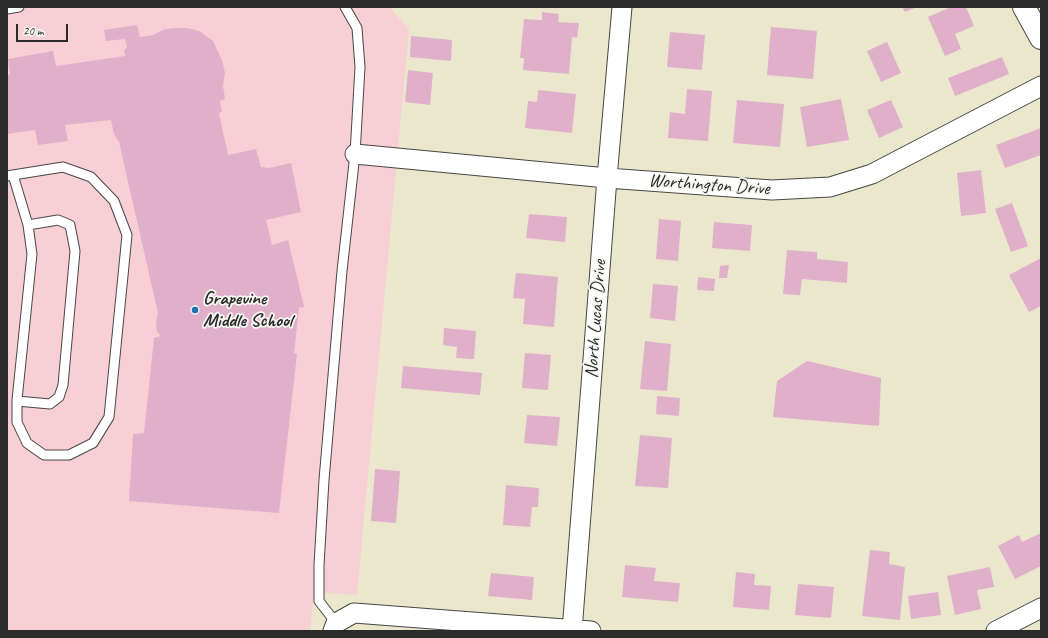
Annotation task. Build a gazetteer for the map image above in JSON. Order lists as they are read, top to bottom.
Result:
{
  "streets": {
    "street": ["Worthington Drive", "North Lucas Drive"]
  },
  "crossings": [
    ["Worthington Drive", "North Lucas Drive"]
  ],
  "places": ["Grapevine Middle School"],
  "scale_bar": "20 m"
}
